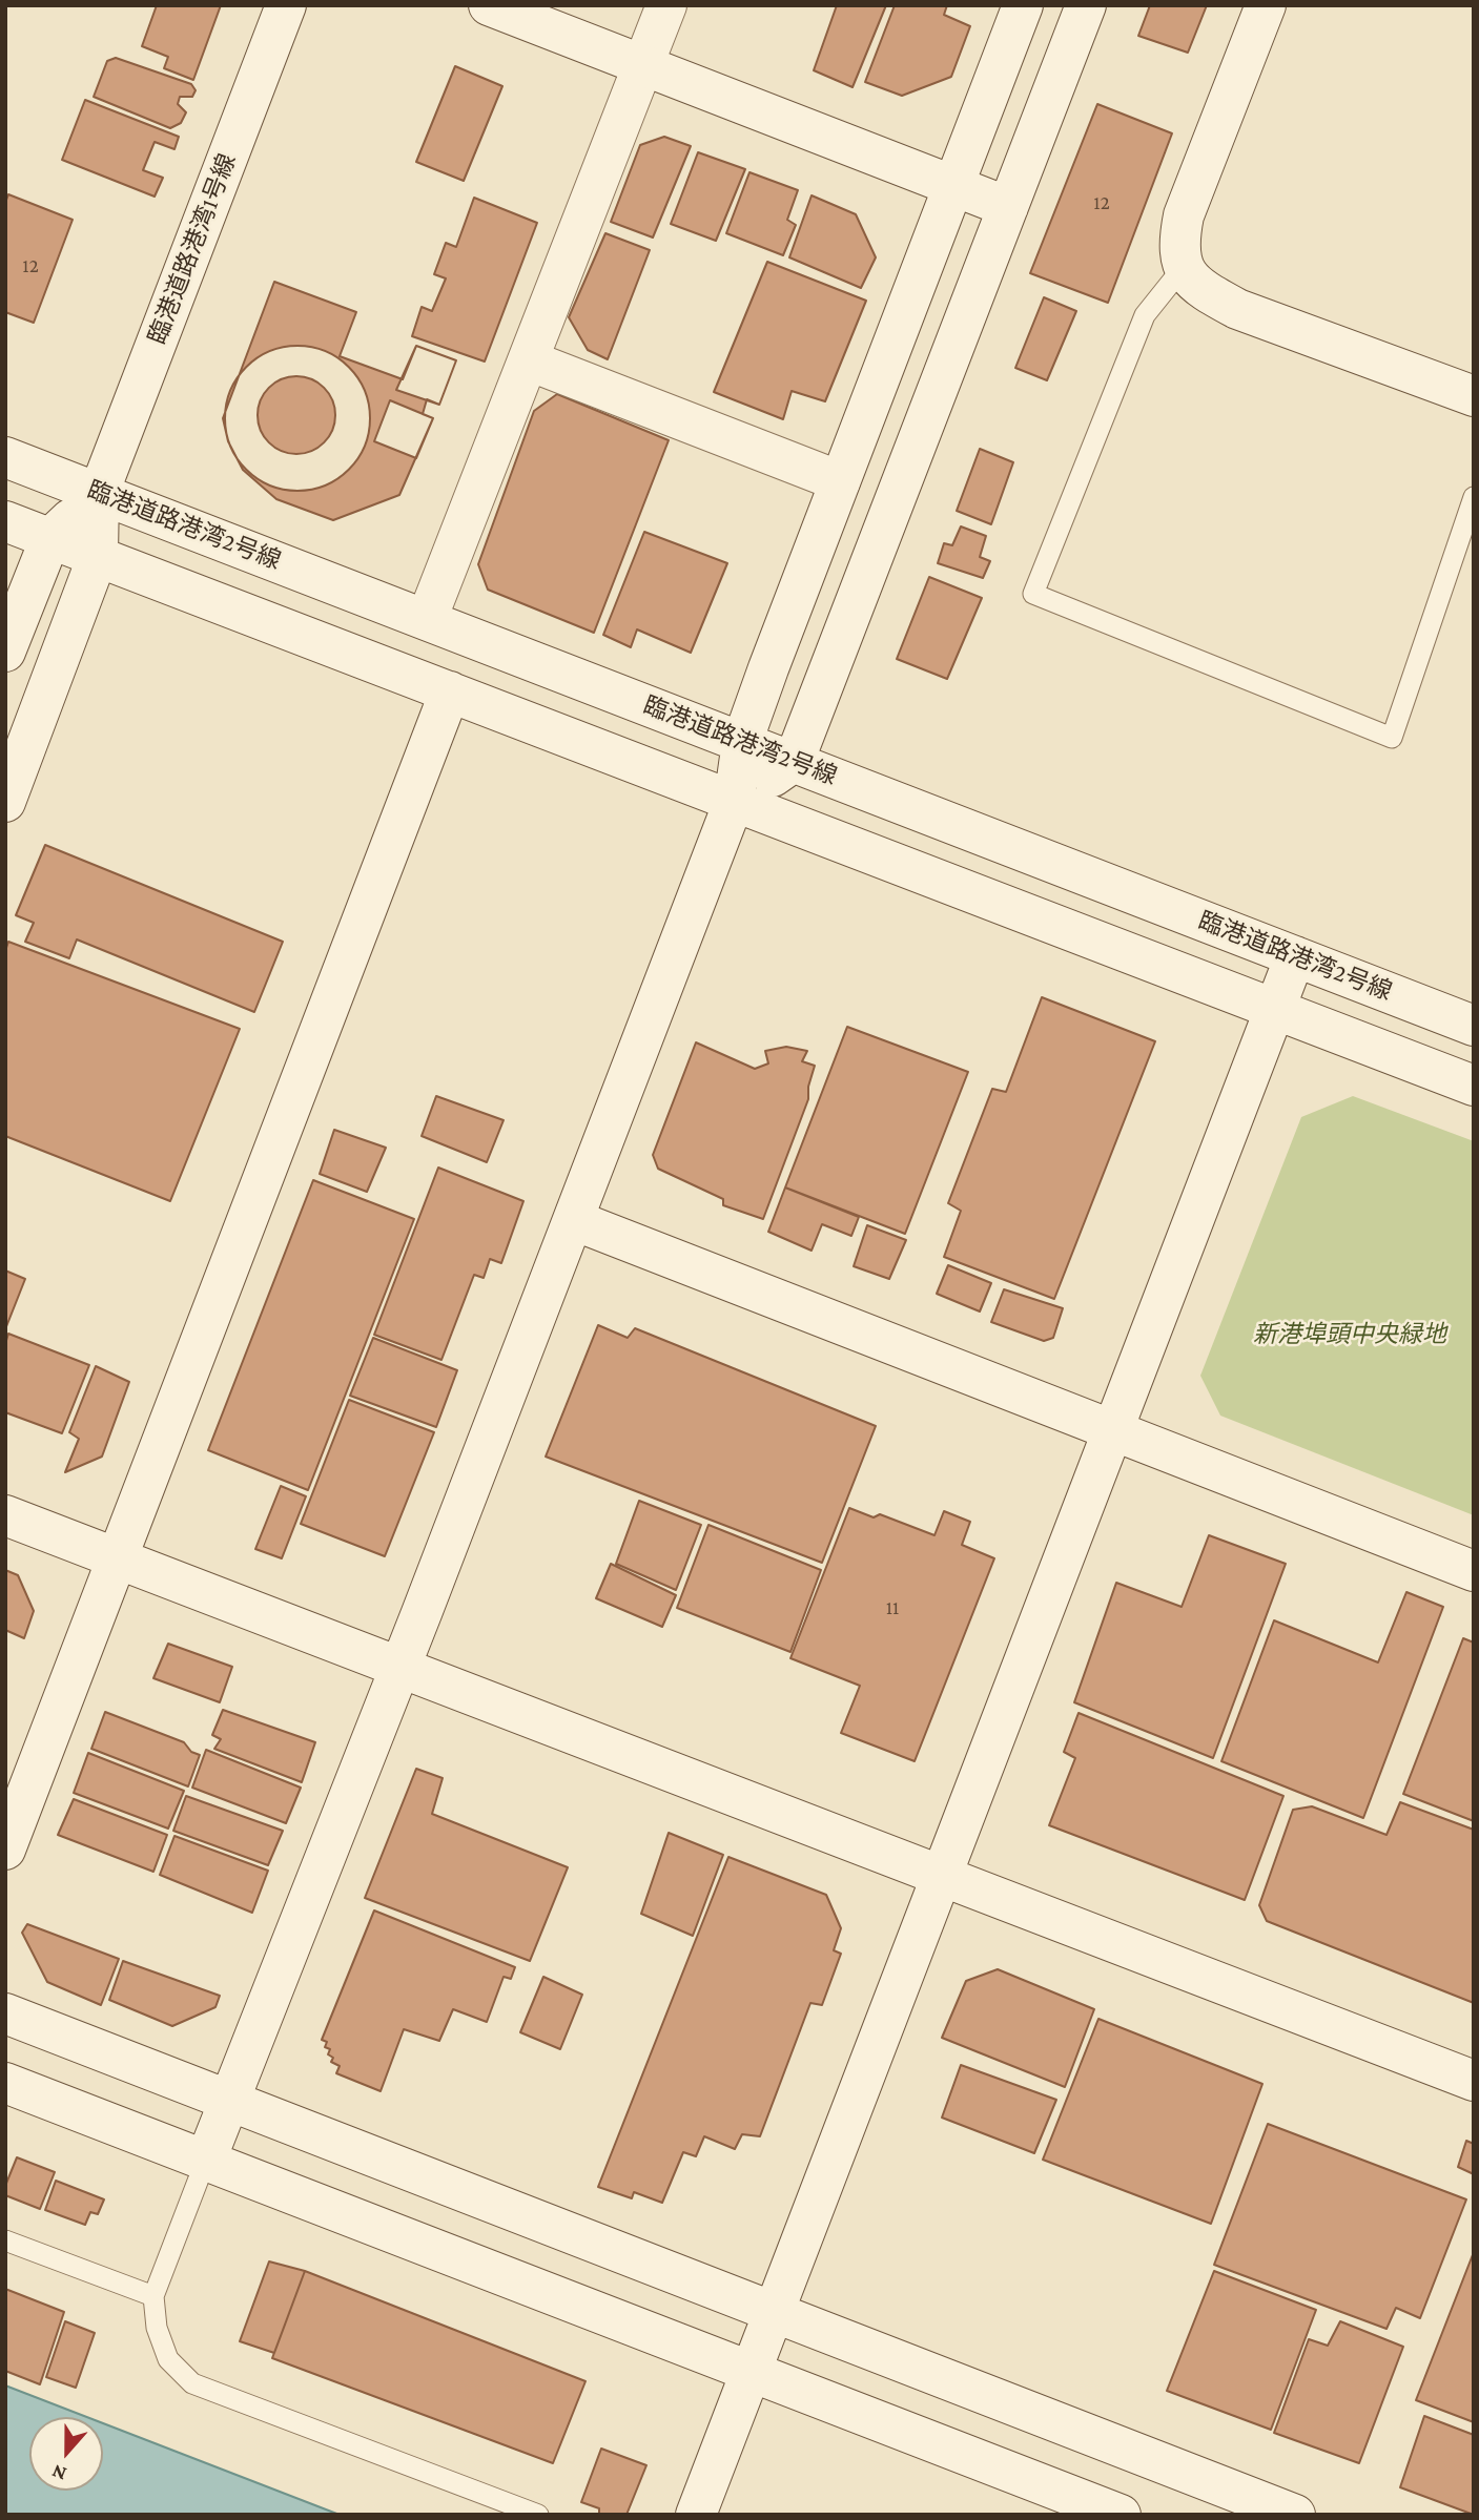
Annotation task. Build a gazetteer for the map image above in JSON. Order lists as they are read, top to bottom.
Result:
{
  "streets": {
    "street": ["臨港道路港湾1号線", "臨港道路港湾2号線"]
  },
  "crossings": [
    ["臨港道路港湾1号線", "臨港道路港湾2号線"]
  ],
  "parks": ["新港埠頭中央緑地"],
  "house_numbers": ["12", "12", "11"],
  "north": "bottom"
}
